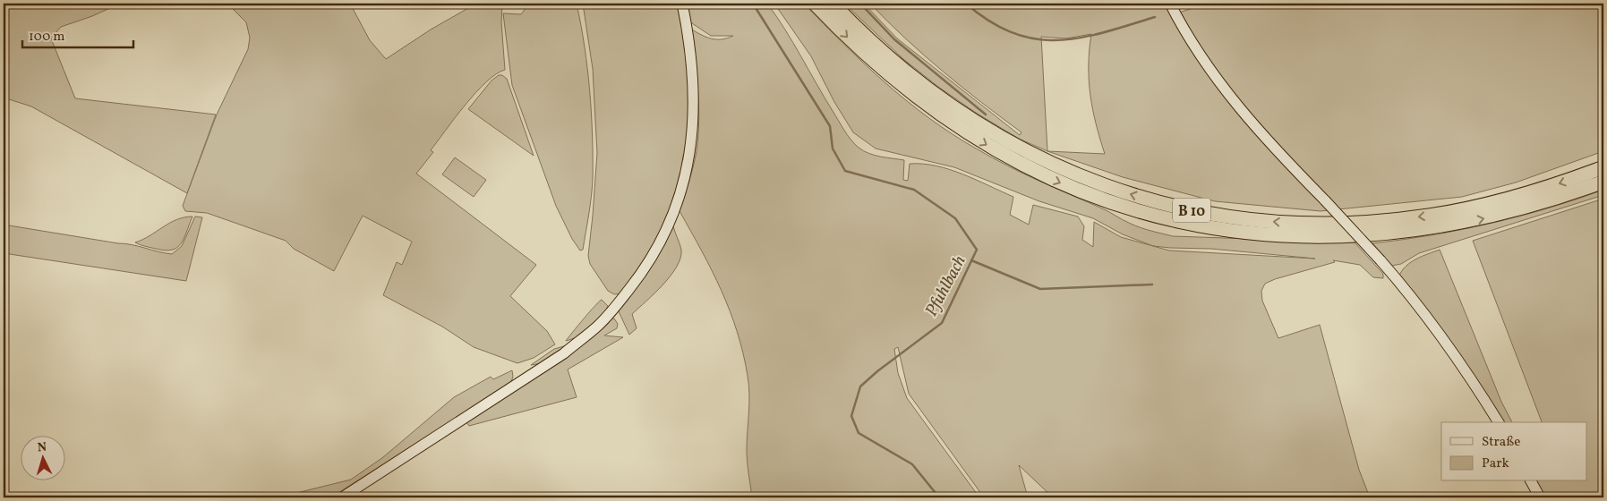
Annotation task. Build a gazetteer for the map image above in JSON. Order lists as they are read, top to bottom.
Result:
{
  "streets": {
    "highway": ["B 10"]
  },
  "water": ["Pfuhlbach"],
  "legend": ["Straße", "Park"],
  "scale_bar": "100 m",
  "north": "top"
}
